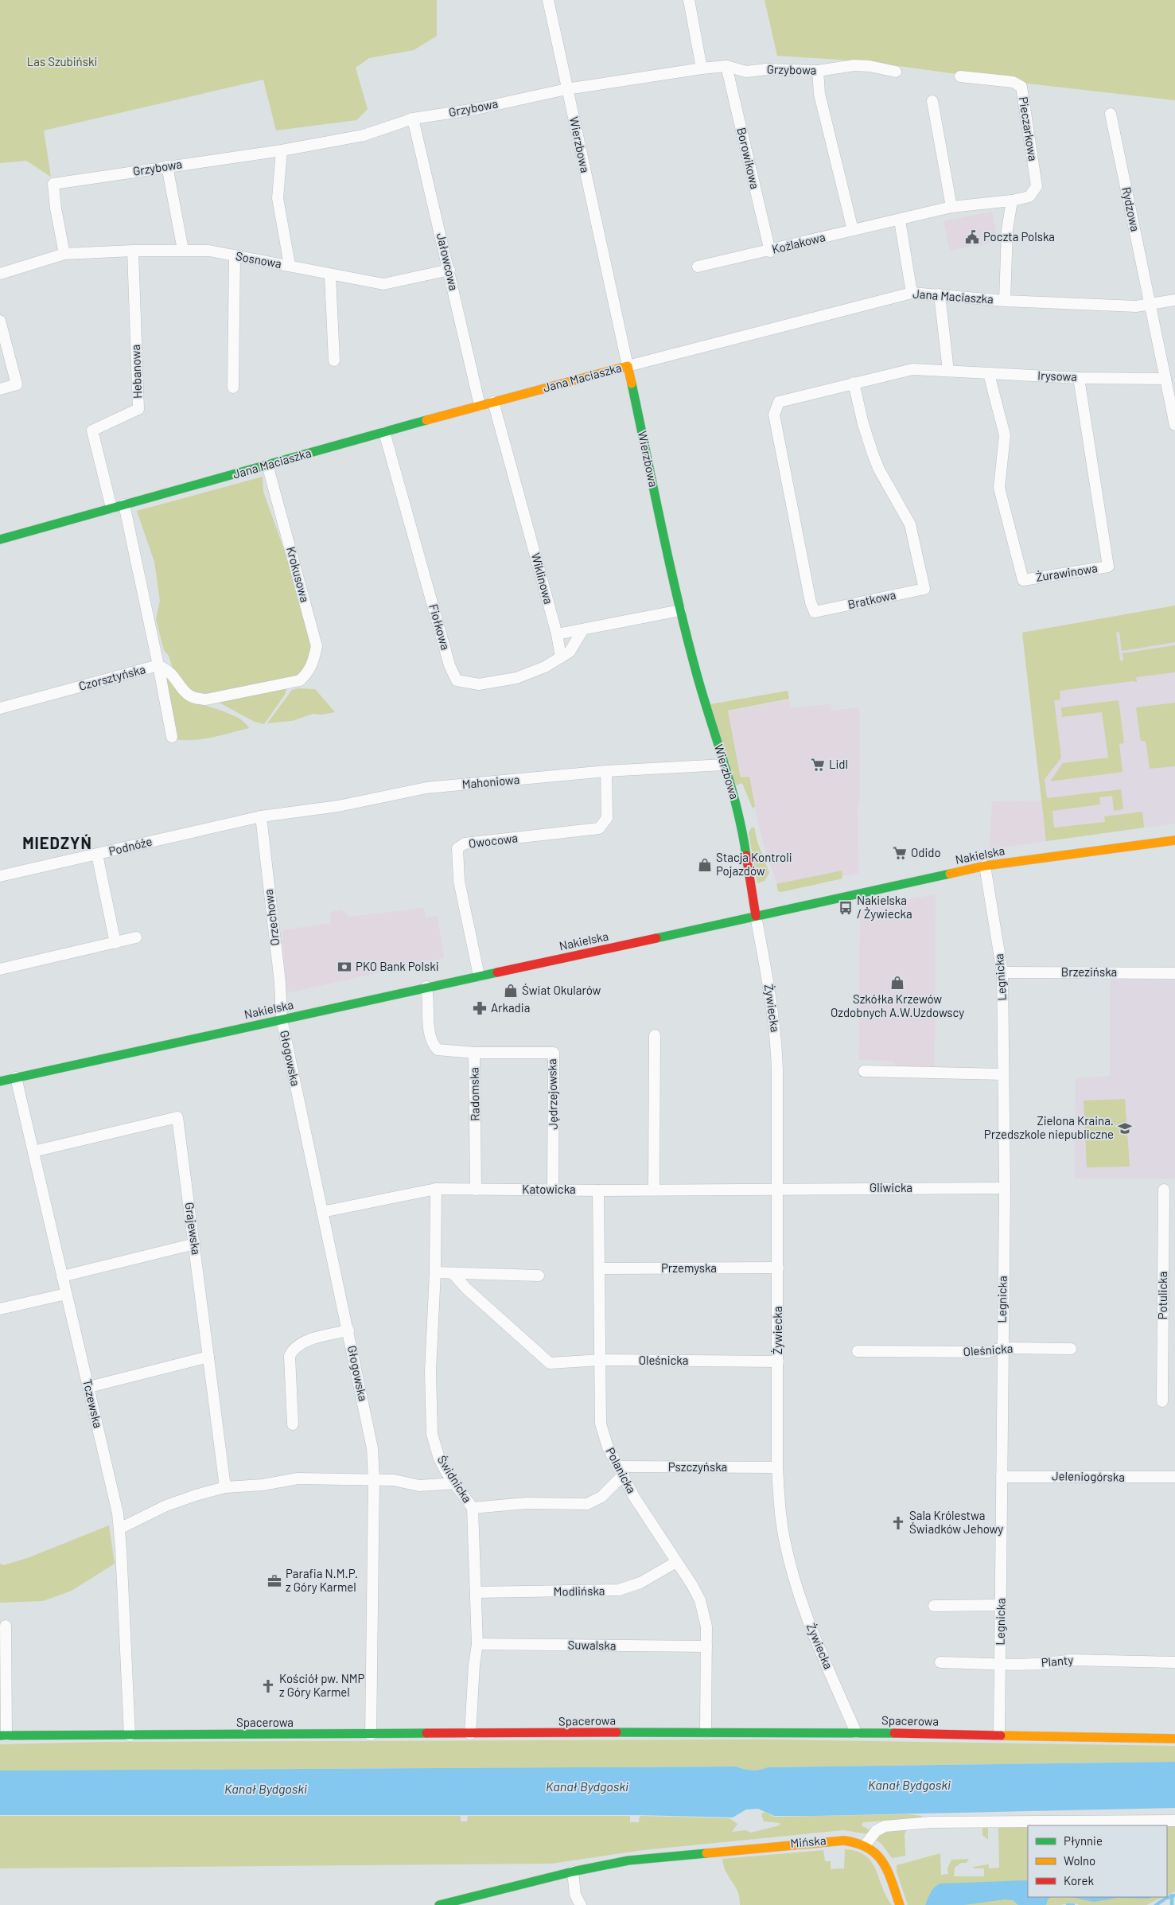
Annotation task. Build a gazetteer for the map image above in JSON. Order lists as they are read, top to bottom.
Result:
{
  "streets": {
    "street": [
      "Grzybowa",
      "Pieczarkowa",
      "Wierzbowa",
      "Borowikowa",
      "Rydzowa",
      "Koźlakowa",
      "Sosnowa",
      "Jałowcowa",
      "Jana Maciaszka",
      "Hebanowa",
      "Irysowa",
      "Żurawinowa",
      "Krokusowa",
      "Wiklinowa",
      "Bratkowa",
      "Fiołkowa",
      "Czorsztyńska",
      "Mahoniowa",
      "Owocowa",
      "Podnóże",
      "Nakielska",
      "Orzechowa",
      "Brzezińska",
      "Legnicka",
      "Żywiecka",
      "Głogowska",
      "Radomska",
      "Jędrzejowska",
      "Gliwicka",
      "Katowicka",
      "Grajewska",
      "Przemyska",
      "Potulicka",
      "Oleśnicka",
      "Tczewska",
      "Pszczyńska",
      "Polanicka",
      "Jeleniogórska",
      "Świdnicka",
      "Modlińska",
      "Suwalska",
      "Planty",
      "Spacerowa",
      "Mińska"
    ]
  },
  "crossings": [
    ["Grzybowa", "Wierzbowa"],
    ["Grzybowa", "Borowikowa"],
    ["Grzybowa", "Sosnowa"],
    ["Grzybowa", "Jałowcowa"],
    ["Pieczarkowa", "Koźlakowa"],
    ["Wierzbowa", "Jana Maciaszka"],
    ["Wierzbowa", "Mahoniowa"],
    ["Wierzbowa", "Nakielska"],
    ["Wierzbowa", "Żywiecka"],
    ["Borowikowa", "Koźlakowa"],
    ["Rydzowa", "Jana Maciaszka"],
    ["Rydzowa", "Irysowa"],
    ["Sosnowa", "Jałowcowa"],
    ["Sosnowa", "Hebanowa"],
    ["Jałowcowa", "Jana Maciaszka"],
    ["Jana Maciaszka", "Hebanowa"],
    ["Jana Maciaszka", "Krokusowa"],
    ["Jana Maciaszka", "Wiklinowa"],
    ["Jana Maciaszka", "Fiołkowa"],
    ["Jana Maciaszka", "Czorsztyńska"],
    ["Irysowa", "Żurawinowa"],
    ["Irysowa", "Bratkowa"],
    ["Krokusowa", "Czorsztyńska"],
    ["Wiklinowa", "Fiołkowa"],
    ["Mahoniowa", "Owocowa"],
    ["Mahoniowa", "Podnóże"],
    ["Mahoniowa", "Orzechowa"],
    ["Owocowa", "Nakielska"],
    ["Podnóże", "Orzechowa"],
    ["Nakielska", "Orzechowa"],
    ["Nakielska", "Legnicka"],
    ["Nakielska", "Żywiecka"],
    ["Nakielska", "Głogowska"],
    ["Nakielska", "Radomska"],
    ["Nakielska", "Tczewska"],
    ["Orzechowa", "Głogowska"],
    ["Brzezińska", "Legnicka"],
    ["Legnicka", "Gliwicka"],
    ["Legnicka", "Oleśnicka"],
    ["Legnicka", "Jeleniogórska"],
    ["Legnicka", "Planty"],
    ["Legnicka", "Spacerowa"],
    ["Żywiecka", "Gliwicka"],
    ["Żywiecka", "Katowicka"],
    ["Żywiecka", "Przemyska"],
    ["Żywiecka", "Oleśnicka"],
    ["Żywiecka", "Pszczyńska"],
    ["Żywiecka", "Spacerowa"],
    ["Głogowska", "Katowicka"],
    ["Głogowska", "Spacerowa"],
    ["Radomska", "Jędrzejowska"],
    ["Radomska", "Katowicka"],
    ["Jędrzejowska", "Katowicka"],
    ["Gliwicka", "Katowicka"],
    ["Katowicka", "Polanicka"],
    ["Katowicka", "Świdnicka"],
    ["Grajewska", "Tczewska"],
    ["Przemyska", "Polanicka"],
    ["Oleśnicka", "Polanicka"],
    ["Tczewska", "Spacerowa"],
    ["Pszczyńska", "Polanicka"],
    ["Polanicka", "Modlińska"],
    ["Polanicka", "Suwalska"],
    ["Polanicka", "Spacerowa"],
    ["Świdnicka", "Modlińska"],
    ["Świdnicka", "Suwalska"],
    ["Świdnicka", "Spacerowa"]
  ],
  "districts": ["MIEDZYŃ"],
  "water": ["Kanał Bydgoski"],
  "parks": ["Las Szubiński"],
  "places": {
    "public building": ["Poczta Polska"],
    "supermarket": ["Lidl", "Odido"],
    "shop": ["Stacja Kontroli Pojazdów", "Szkółka Krzewów Ozdobnych A.W.Uzdowscy", "Świat Okularów"],
    "bus stop": ["Nakielska / Żywiecka"],
    "bank": ["PKO Bank Polski"],
    "pharmacy": ["Arkadia"],
    "school or university": ["Zielona Kraina. Przedszkole niepubliczne"],
    "church": ["Sala Królestwa Świadków Jehowy", "Kościół pw. NMP z Góry Karmel"],
    "office": ["Parafia N.M.P. z Góry Karmel"]
  },
  "legend": ["Płynnie", "Wolno", "Korek"]
}
